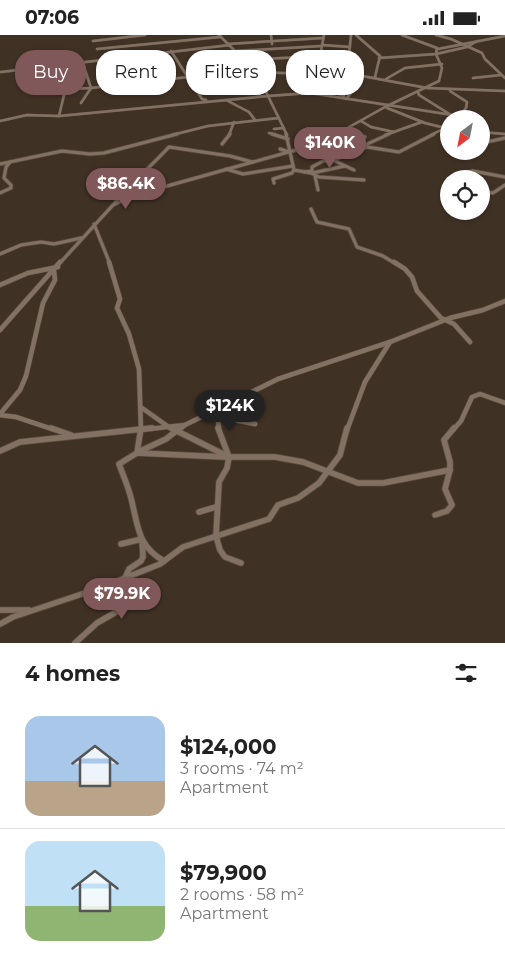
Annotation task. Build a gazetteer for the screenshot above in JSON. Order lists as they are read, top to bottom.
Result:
{
  "north": "bottom left",
  "page": {
    "status": "07:06",
    "chip": [
      "Buy",
      "Rent",
      "Filters",
      "New"
    ],
    "price": [
      "$140K",
      "$86.4K",
      "$124K",
      "$79.9K"
    ],
    "heading": "4 homes",
    "list": [
      {
        "name": "$124,000",
        "note": "3 rooms · 74 m² · Apartment"
      },
      {
        "name": "$79,900",
        "note": "2 rooms · 58 m² · Apartment"
      }
    ]
  }
}
